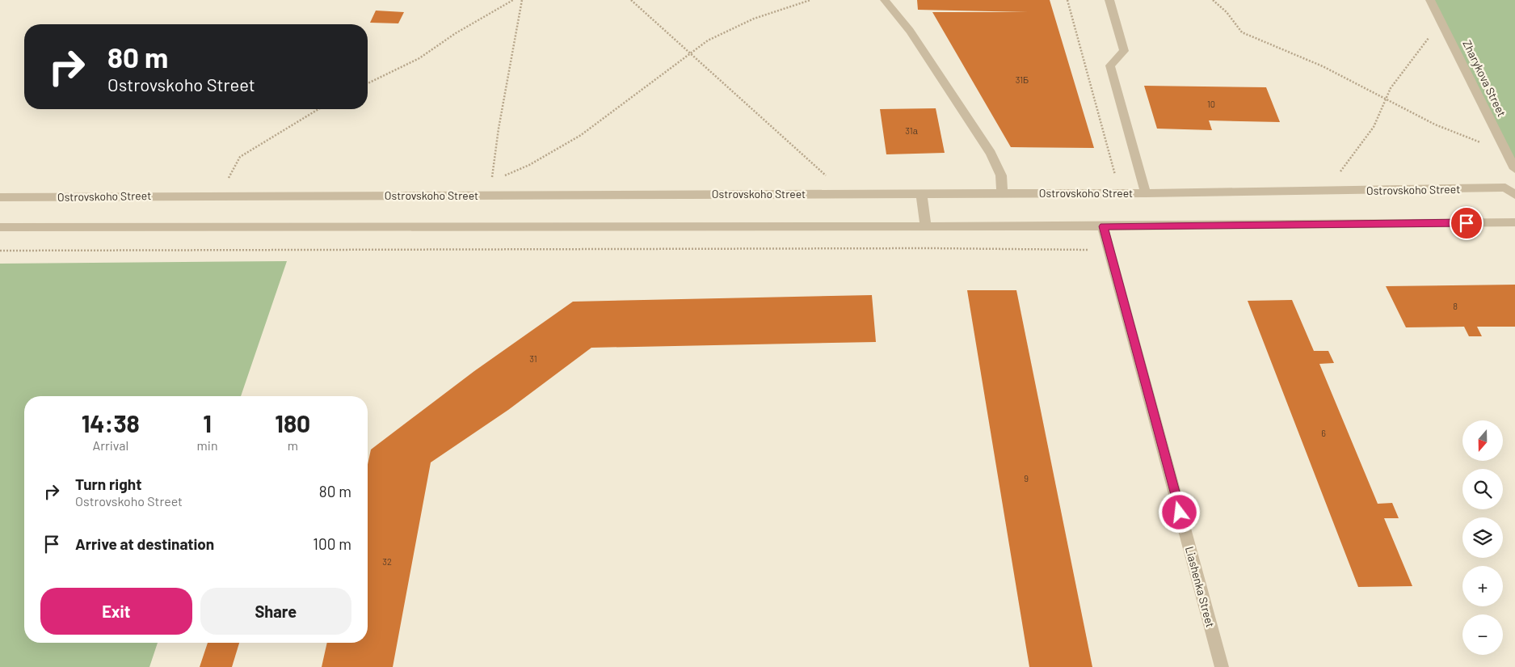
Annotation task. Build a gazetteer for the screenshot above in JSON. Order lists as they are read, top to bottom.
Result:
{
  "streets": {
    "street": ["Zharykova Street", "Ostrovskoho Street", "Liashenka Street"]
  },
  "house_numbers": [
    "31Б",
    "10",
    "31а",
    "8",
    "31",
    "6",
    "9",
    "32"
  ],
  "north": "bottom",
  "page": {
    "turn": ["80 m", "Ostrovskoho Street"],
    "eta": [
      "14:38",
      "Arrival",
      "1",
      "min",
      "180",
      "m"
    ],
    "map_buttons": ["+", "−"],
    "list": [
      {
        "name": "Turn right",
        "note": "Ostrovskoho Street",
        "value": "80 m"
      },
      {
        "name": "Arrive at destination",
        "value": "100 m"
      }
    ],
    "buttons": ["Exit", "Share"]
  }
}
